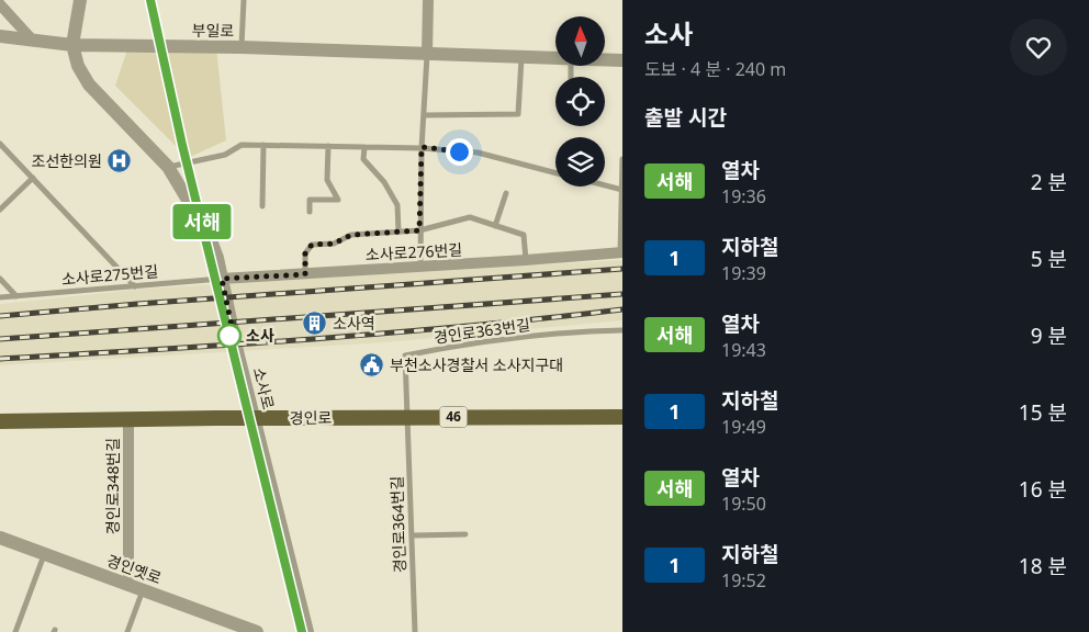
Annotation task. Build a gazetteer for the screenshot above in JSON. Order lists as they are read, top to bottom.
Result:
{
  "streets": {
    "main road": ["46", "경인로"],
    "street": [
      "부일로",
      "소사로276번길",
      "소사로",
      "경인로348번길",
      "경인옛로"
    ],
    "lane": ["소사로275번길", "경인로363번길", "경인로364번길"]
  },
  "crossings": [
    ["부일로", "소사로"],
    ["소사로276번길", "소사로275번길"],
    ["소사로276번길", "소사로"],
    ["소사로275번길", "소사로"],
    ["경인로363번길", "경인로"],
    ["경인로363번길", "경인로364번길"],
    ["경인로", "경인로348번길"],
    ["경인로", "경인로364번길"],
    ["경인로348번길", "경인옛로"]
  ],
  "places": {
    "hospital": ["조선한의원"],
    "building": ["소사역"],
    "other": ["소사"],
    "public building": ["부천소사경찰서 소사지구대"]
  },
  "north": "top",
  "page": {
    "on_map": "서해",
    "heading": [
      ["소사", "도보 · 4 분 · 240 m"],
      "출발 시간"
    ],
    "list": [
      {
        "mark": "서해",
        "name": "열차",
        "note": "19:36",
        "value": "2 분"
      },
      {
        "mark": "1",
        "name": "지하철",
        "note": "19:39",
        "value": "5 분"
      },
      {
        "mark": "서해",
        "name": "열차",
        "note": "19:43",
        "value": "9 분"
      },
      {
        "mark": "1",
        "name": "지하철",
        "note": "19:49",
        "value": "15 분"
      },
      {
        "mark": "서해",
        "name": "열차",
        "note": "19:50",
        "value": "16 분"
      },
      {
        "mark": "1",
        "name": "지하철",
        "note": "19:52",
        "value": "18 분"
      }
    ]
  }
}
